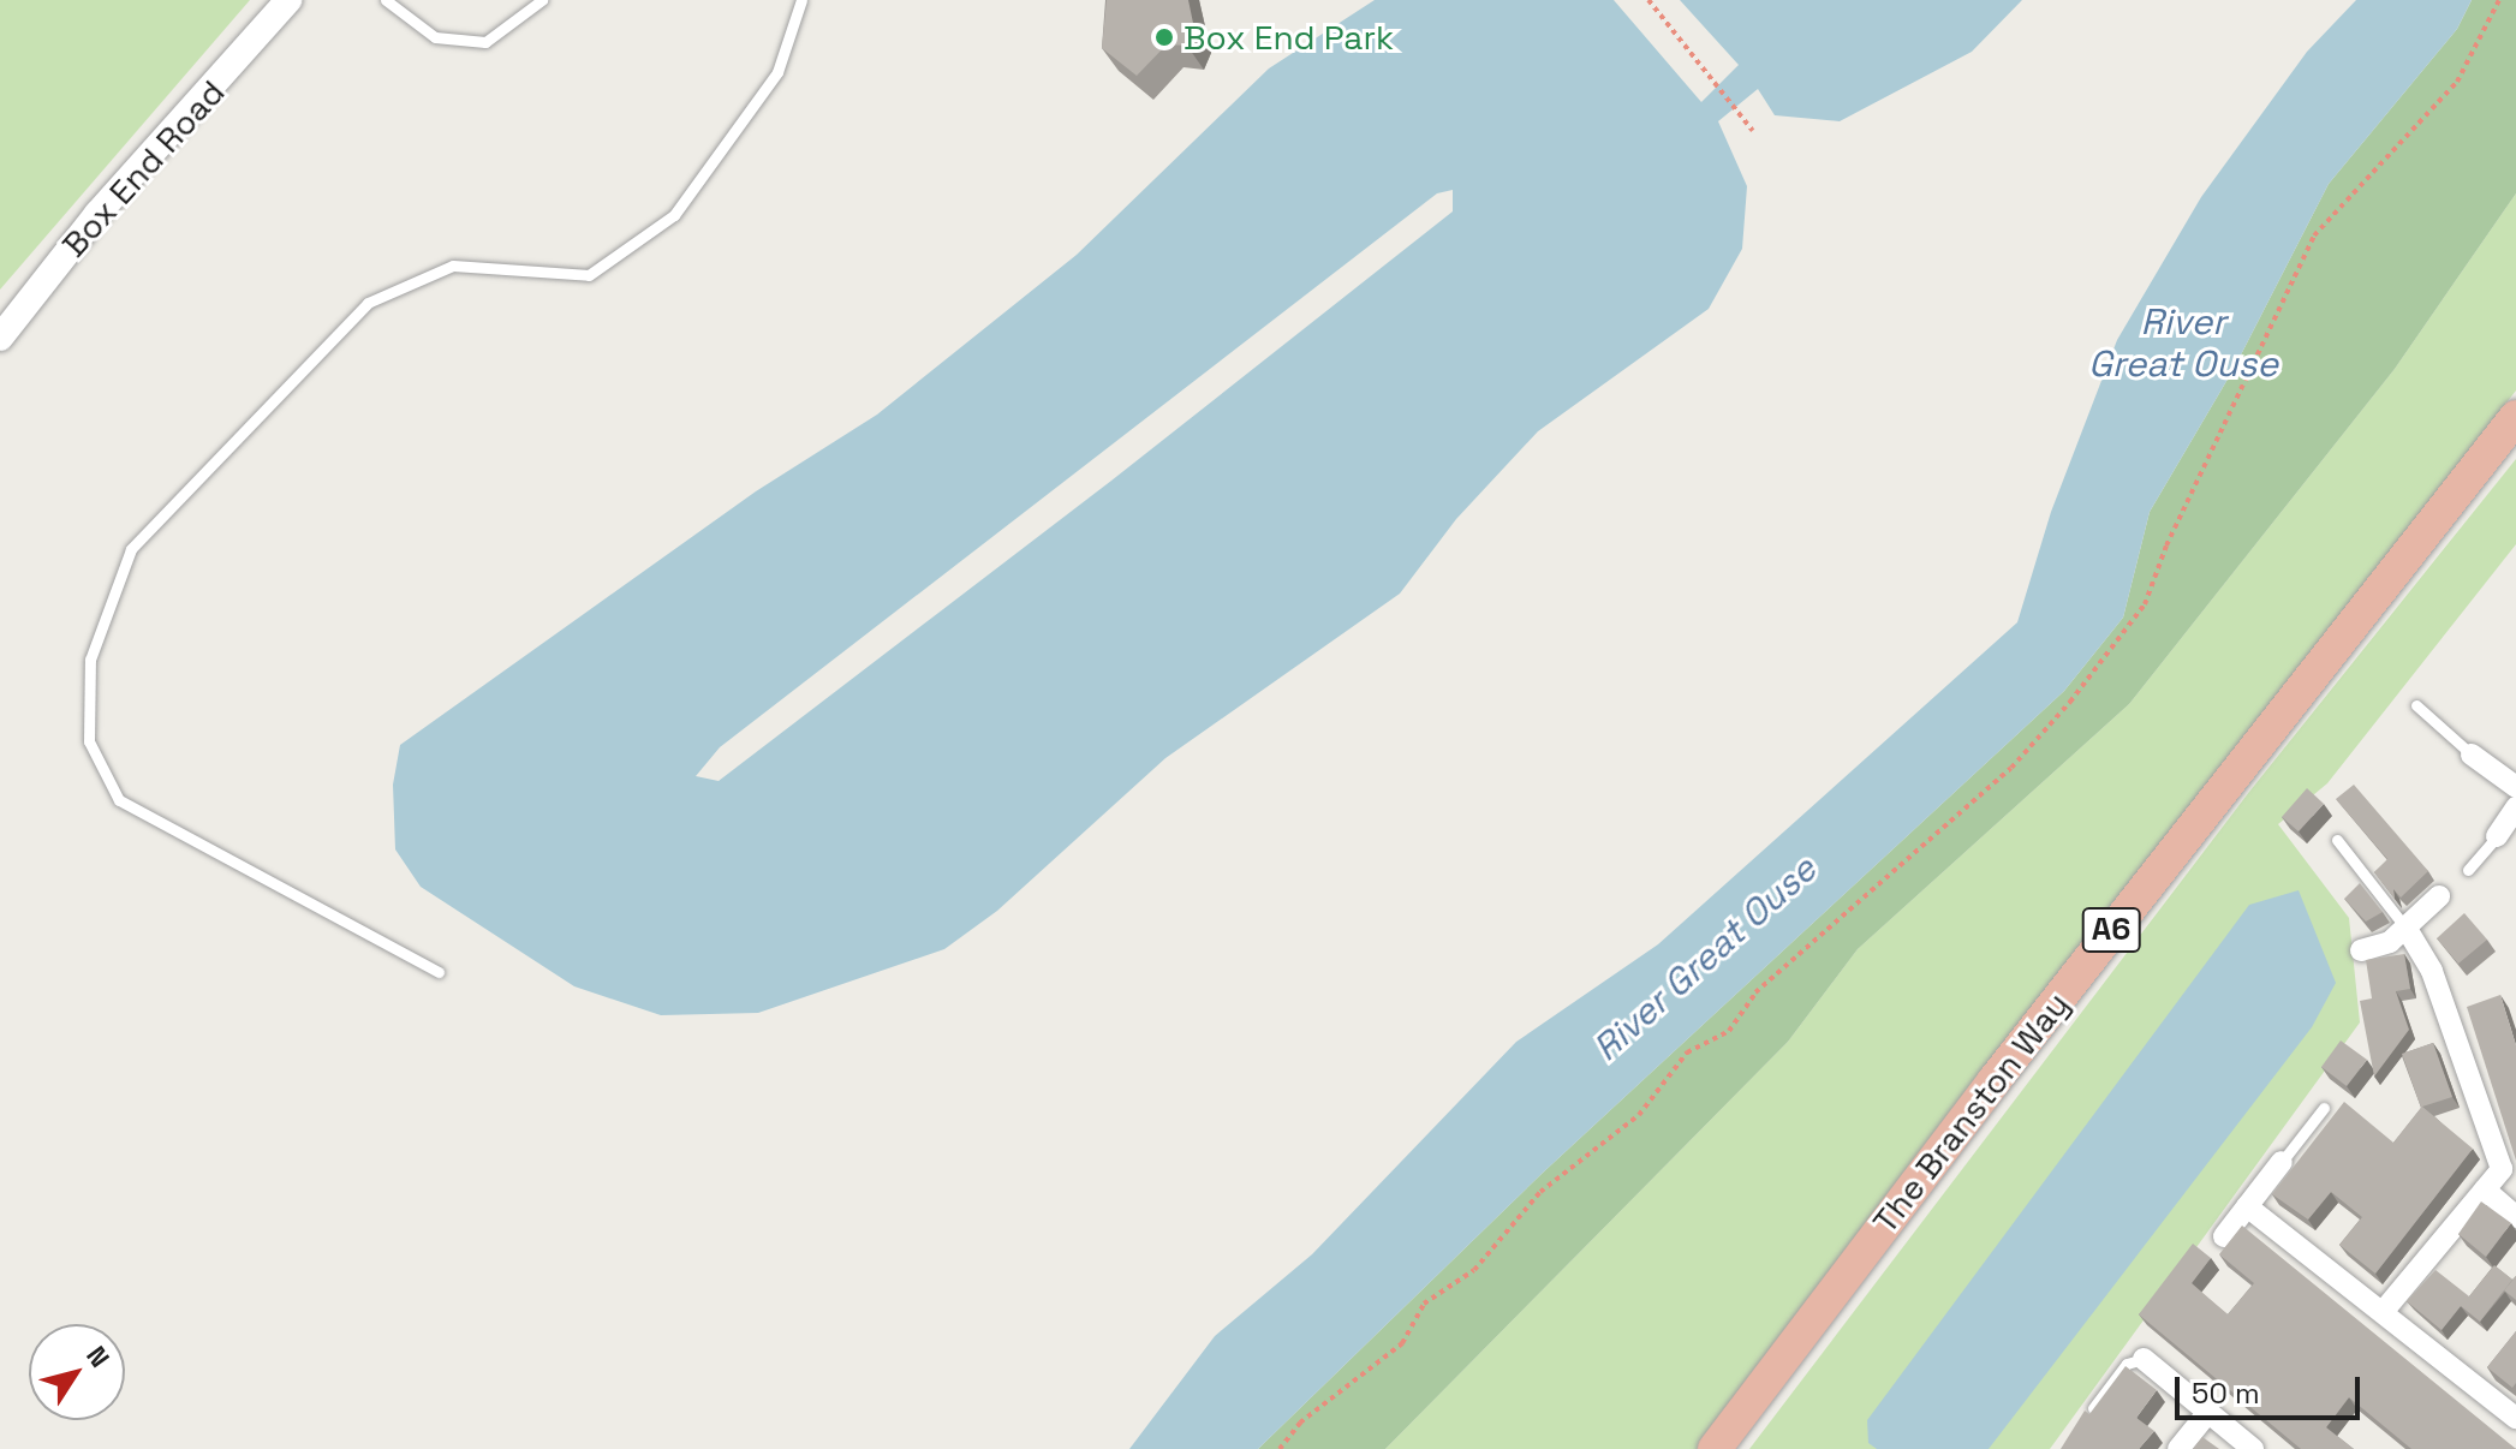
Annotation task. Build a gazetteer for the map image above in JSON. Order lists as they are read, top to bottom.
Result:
{
  "streets": {
    "highway": ["A6", "The Branston Way"],
    "street": ["Box End Road"]
  },
  "water": ["River Great Ouse"],
  "places": ["Box End Park"],
  "scale_bar": "50 m",
  "north": "top right"
}
